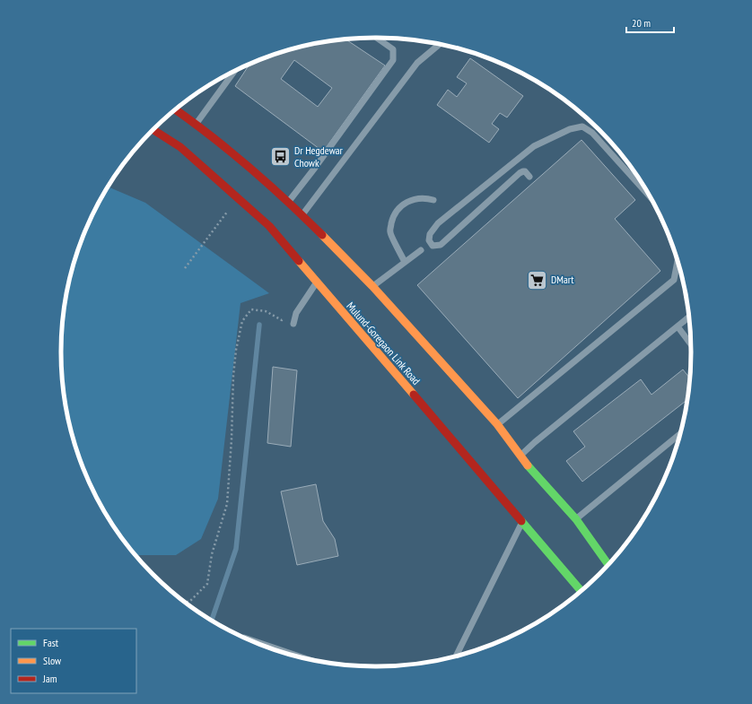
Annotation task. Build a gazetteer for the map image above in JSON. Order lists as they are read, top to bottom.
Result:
{
  "streets": {
    "main road": ["Mulund-Goregaon Link Road"]
  },
  "places": {
    "bus stop": ["Dr Hegdewar Chowk"],
    "supermarket": ["DMart"]
  },
  "legend": ["Fast", "Slow", "Jam"],
  "scale_bar": "20 m"
}
